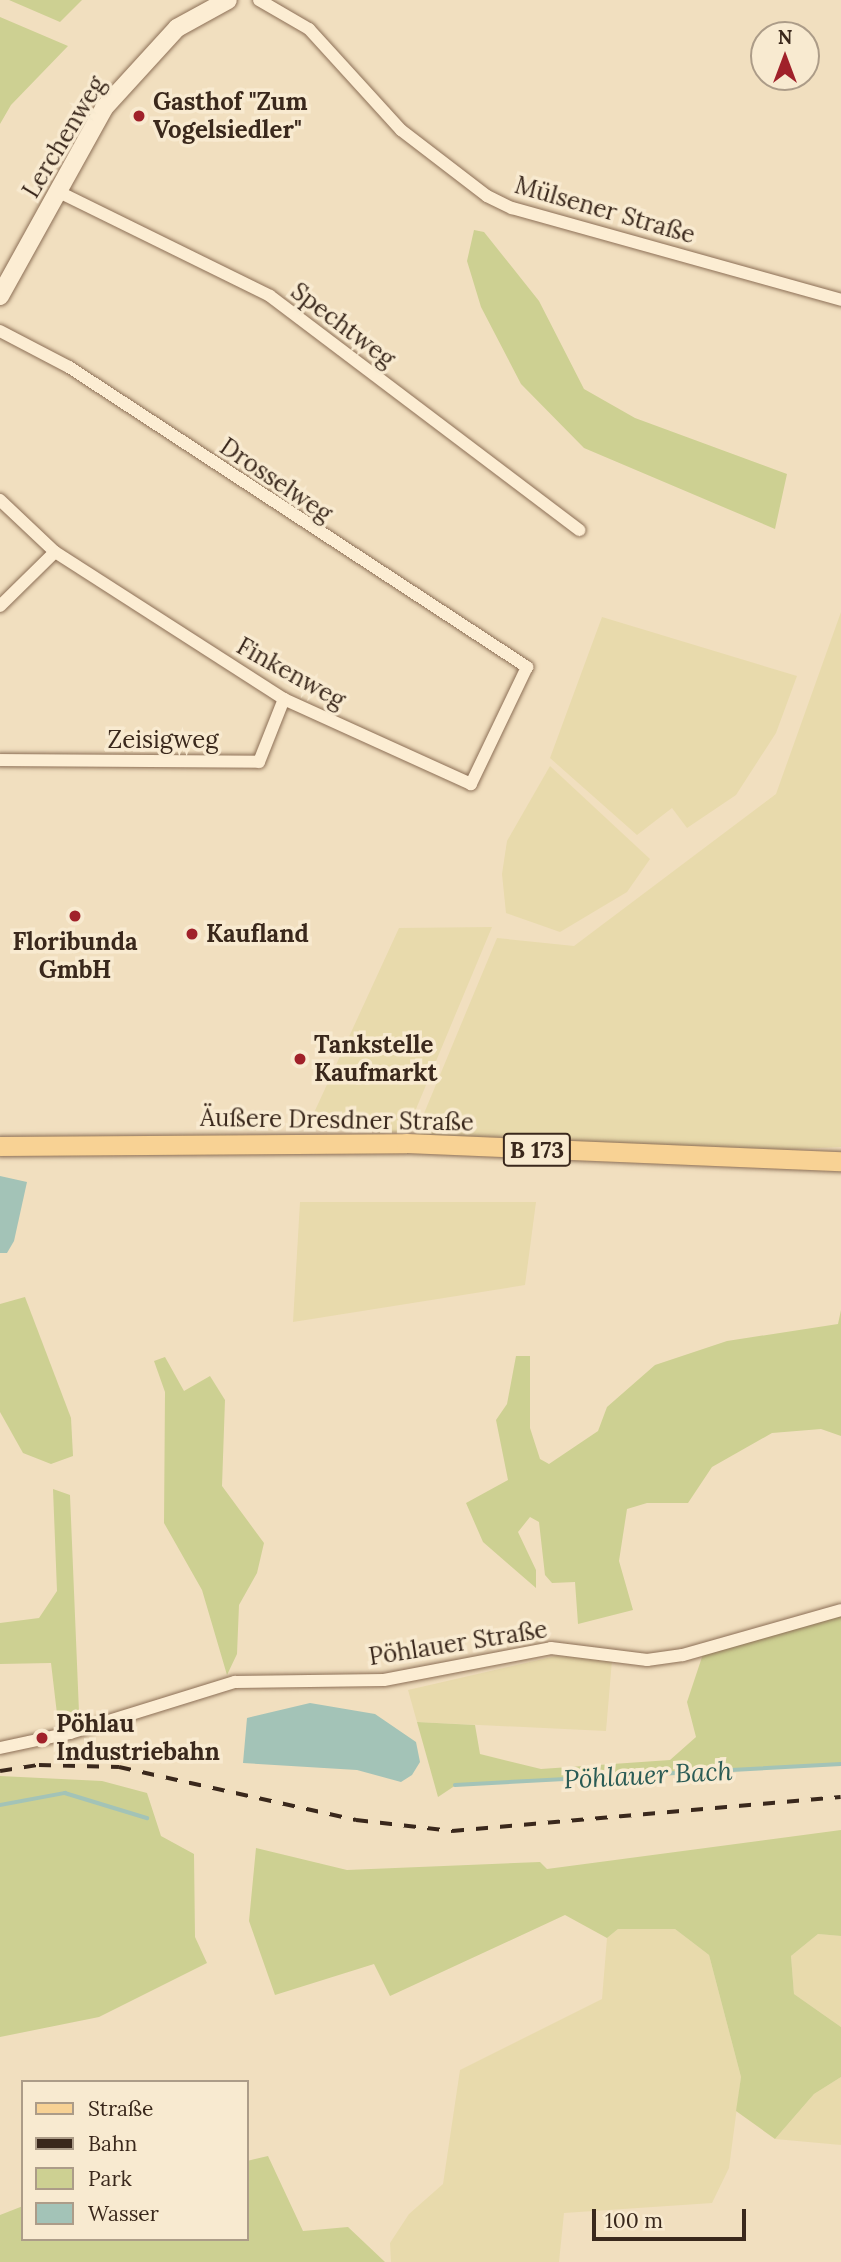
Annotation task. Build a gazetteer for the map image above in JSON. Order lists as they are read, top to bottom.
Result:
{
  "streets": {
    "main road": ["Äußere Dresdner Straße", "B 173"],
    "street": [
      "Lerchenweg",
      "Mülsener Straße",
      "Spechtweg",
      "Drosselweg",
      "Finkenweg",
      "Zeisigweg",
      "Pöhlauer Straße"
    ]
  },
  "crossings": [
    ["Lerchenweg", "Spechtweg"],
    ["Drosselweg", "Finkenweg"],
    ["Finkenweg", "Zeisigweg"]
  ],
  "water": ["Pöhlauer Bach"],
  "places": [
    "Gasthof \"Zum Vogelsiedler\"",
    "Floribunda GmbH",
    "Kaufland",
    "Tankstelle Kaufmarkt",
    "Pöhlau Industriebahn"
  ],
  "legend": [
    "Straße",
    "Bahn",
    "Park",
    "Wasser"
  ],
  "scale_bar": "100 m",
  "north": "top"
}
